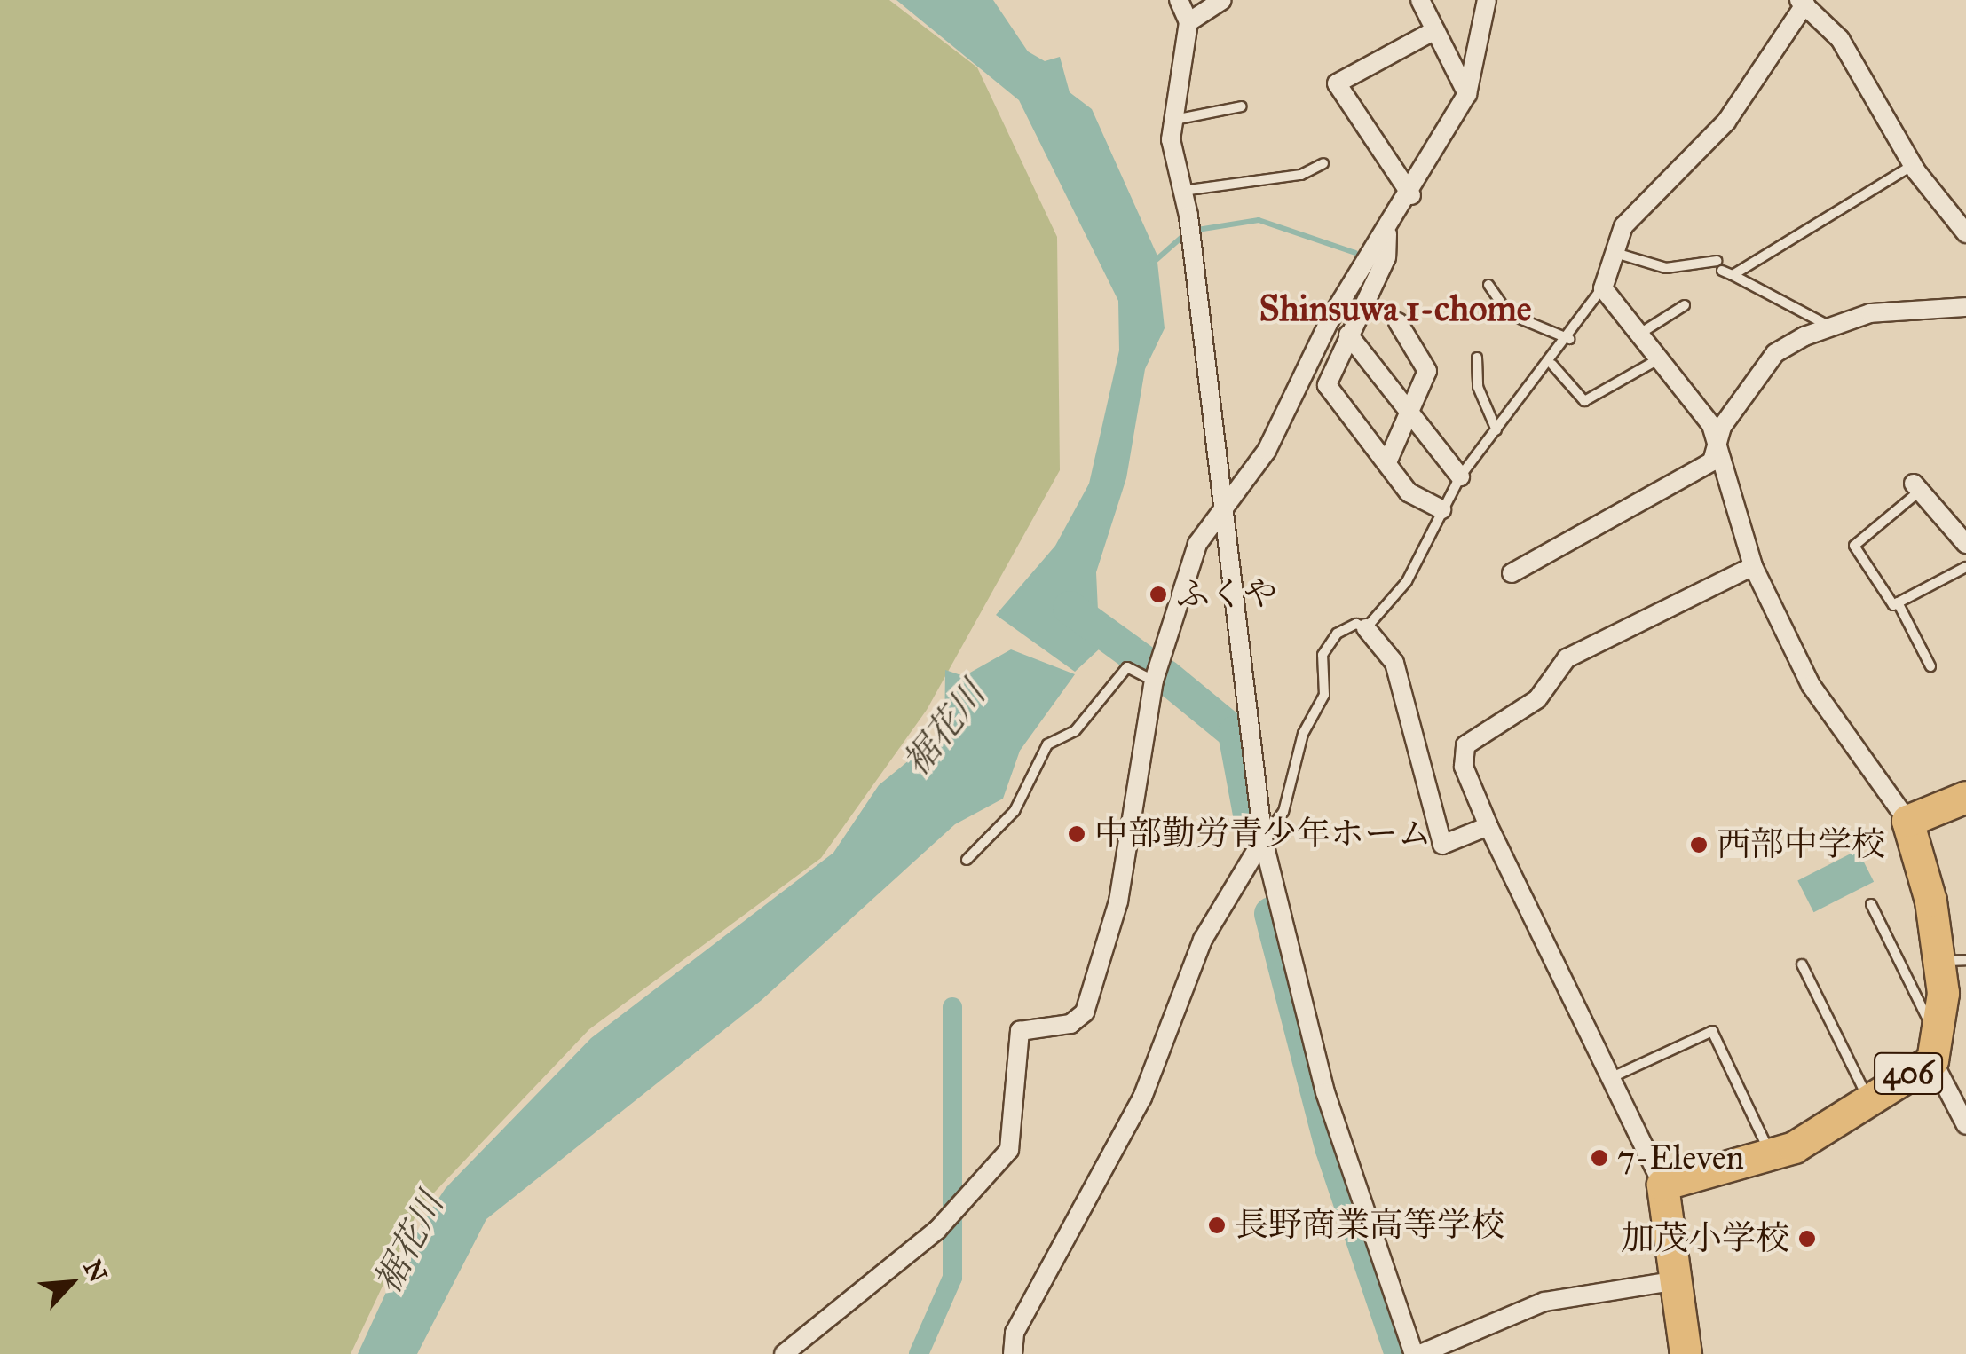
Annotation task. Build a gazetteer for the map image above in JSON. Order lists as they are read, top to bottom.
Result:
{
  "streets": {
    "highway": ["406"]
  },
  "districts": ["Shinsuwa 1-chome"],
  "water": ["裾花川"],
  "places": [
    "ふくや",
    "中部勤労青少年ホーム",
    "西部中学校",
    "7-Eleven",
    "長野商業高等学校",
    "加茂小学校"
  ],
  "north": "top right"
}
